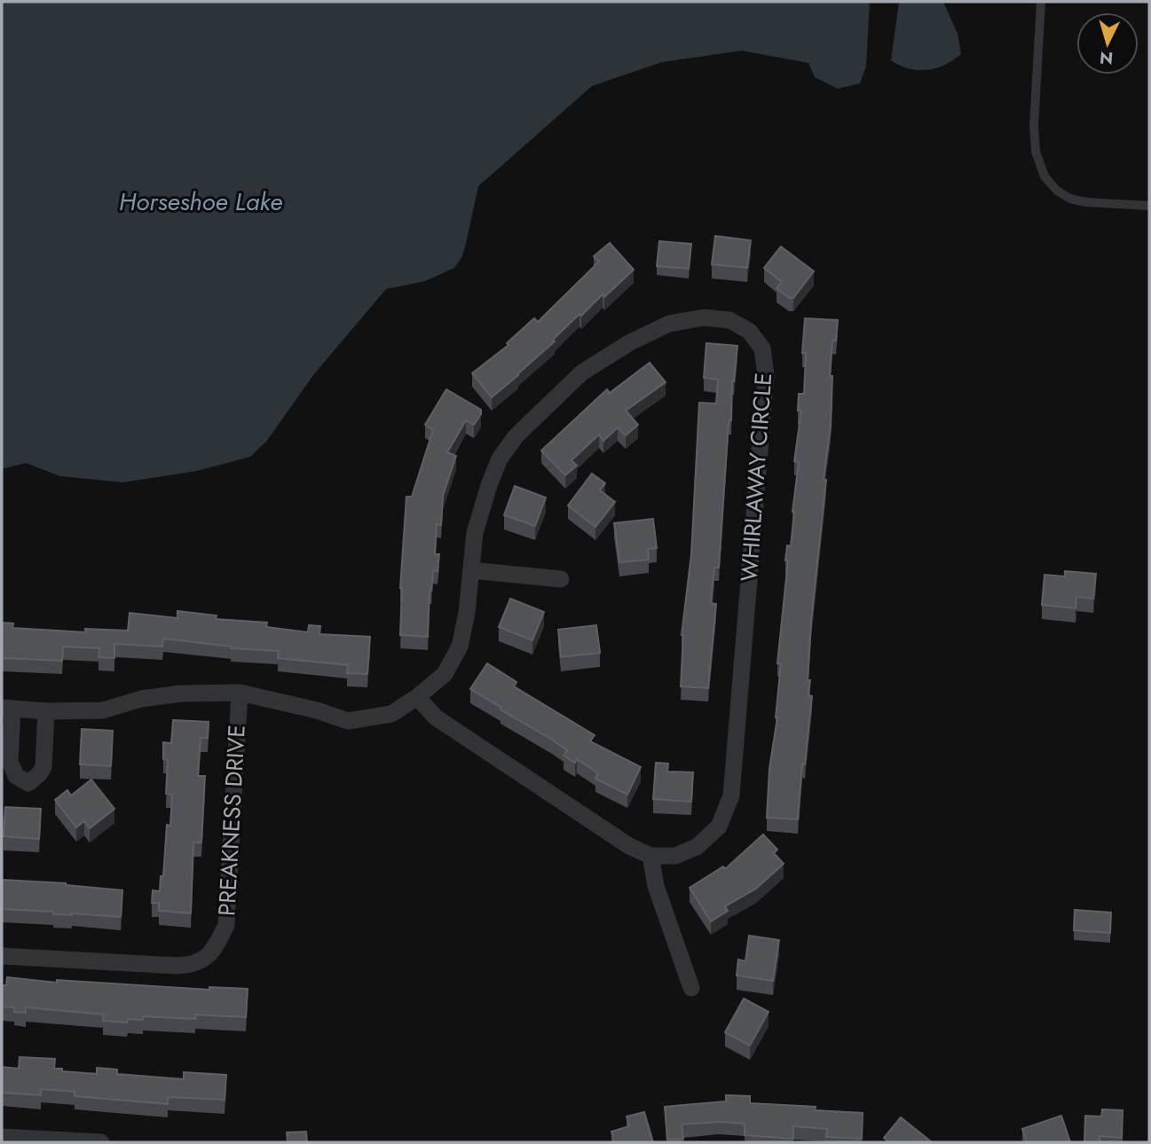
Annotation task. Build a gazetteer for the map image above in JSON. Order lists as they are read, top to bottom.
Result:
{
  "streets": {
    "street": ["WHIRLAWAY CIRCLE", "PREAKNESS DRIVE"]
  },
  "crossings": [
    ["WHIRLAWAY CIRCLE", "PREAKNESS DRIVE"]
  ],
  "water": ["Horseshoe Lake"],
  "north": "bottom"
}
